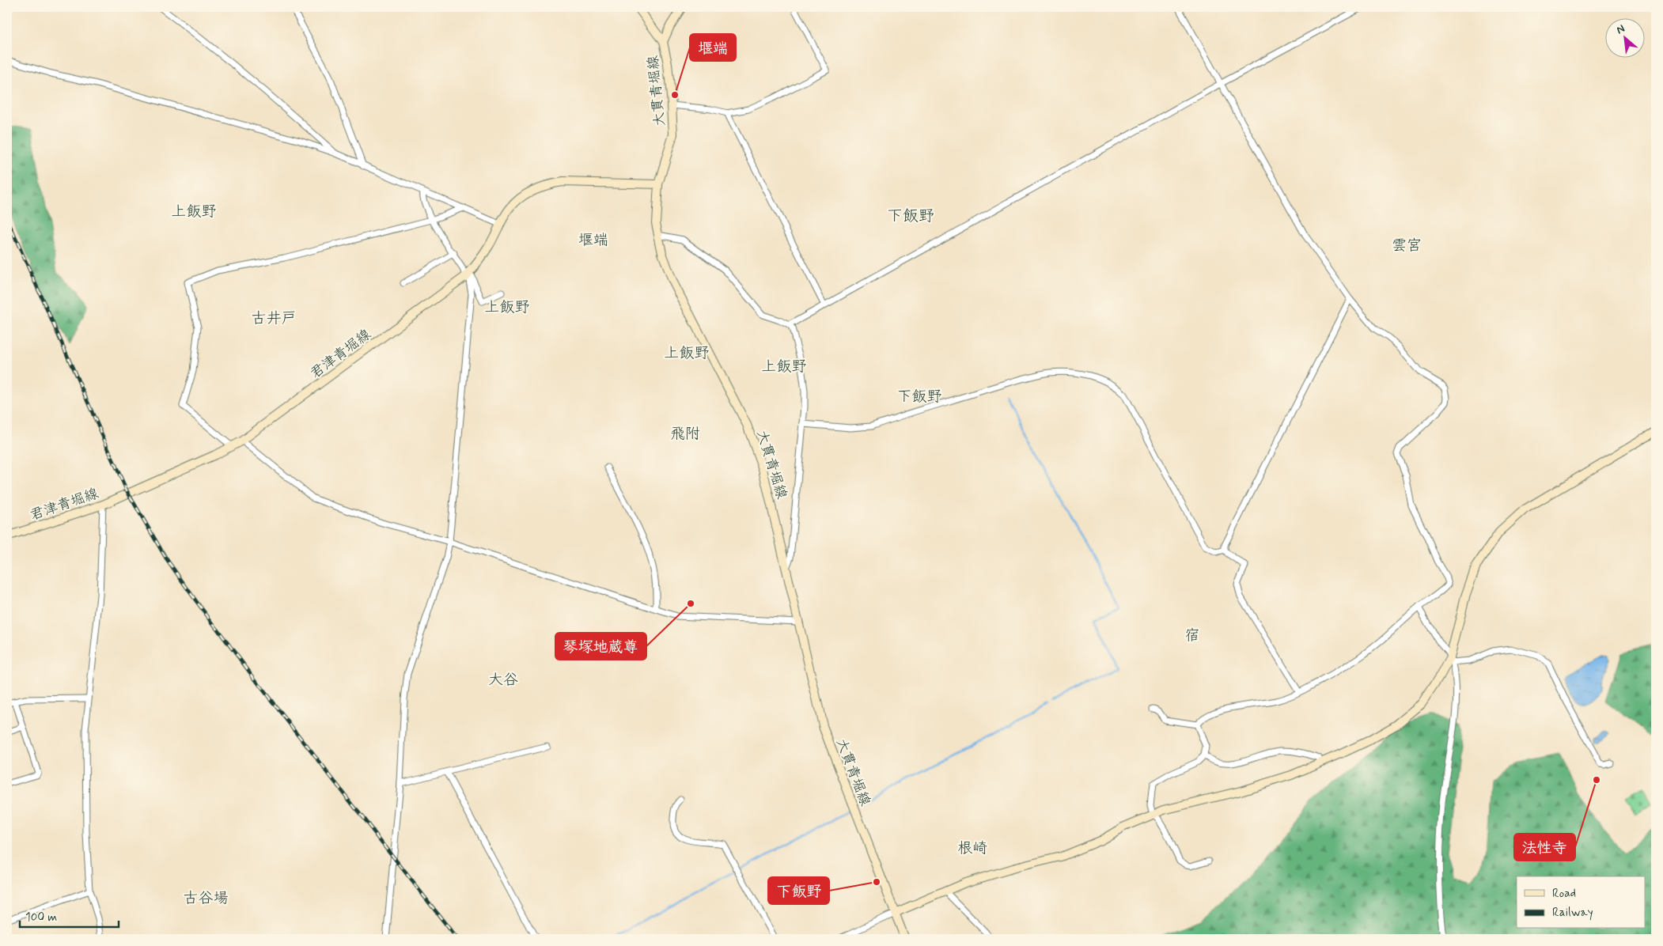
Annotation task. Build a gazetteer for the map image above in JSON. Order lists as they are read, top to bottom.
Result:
{
  "streets": {
    "main road": ["大貫青堀線", "君津青堀線"]
  },
  "crossings": [
    ["大貫青堀線", "君津青堀線"]
  ],
  "districts": [
    "上飯野",
    "下飯野",
    "堰端",
    "雲宮",
    "上飯野",
    "古井戸",
    "上飯野",
    "上飯野",
    "下飯野",
    "飛附",
    "宿",
    "大谷",
    "根崎",
    "古谷場"
  ],
  "places": [
    "堰端",
    "琴塚地蔵尊",
    "法性寺",
    "下飯野"
  ],
  "legend": ["Road", "Railway"],
  "scale_bar": "100 m",
  "north": "top left"
}
